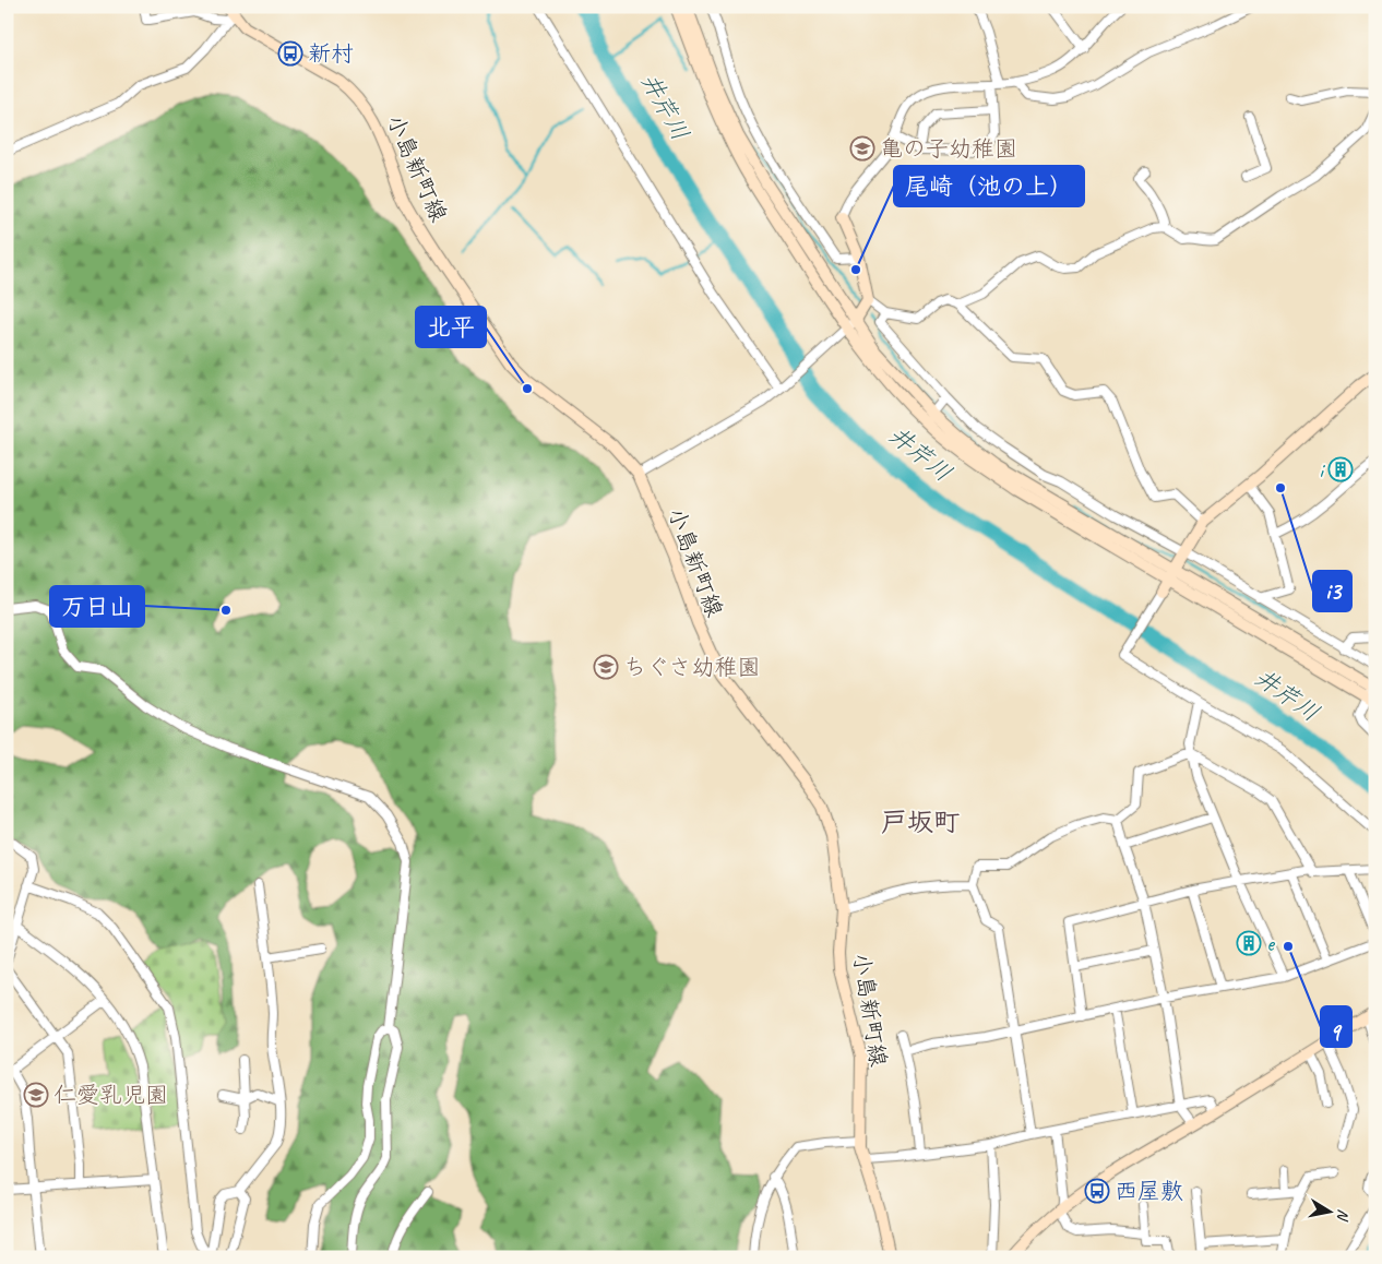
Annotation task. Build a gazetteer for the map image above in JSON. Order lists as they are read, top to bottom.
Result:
{
  "streets": {
    "street": ["小島新町線"]
  },
  "districts": ["戸坂町"],
  "water": ["井芹川"],
  "places": {
    "bus stop": ["新村", "西屋敷"],
    "school or university": ["亀の子幼稚園", "ちぐさ幼稚園", "仁愛乳児園"],
    "other": [
      "尾崎（池の上）",
      "北平",
      "i3",
      "万日山",
      "q"
    ],
    "building": ["i", "e"]
  },
  "north": "right"
}
